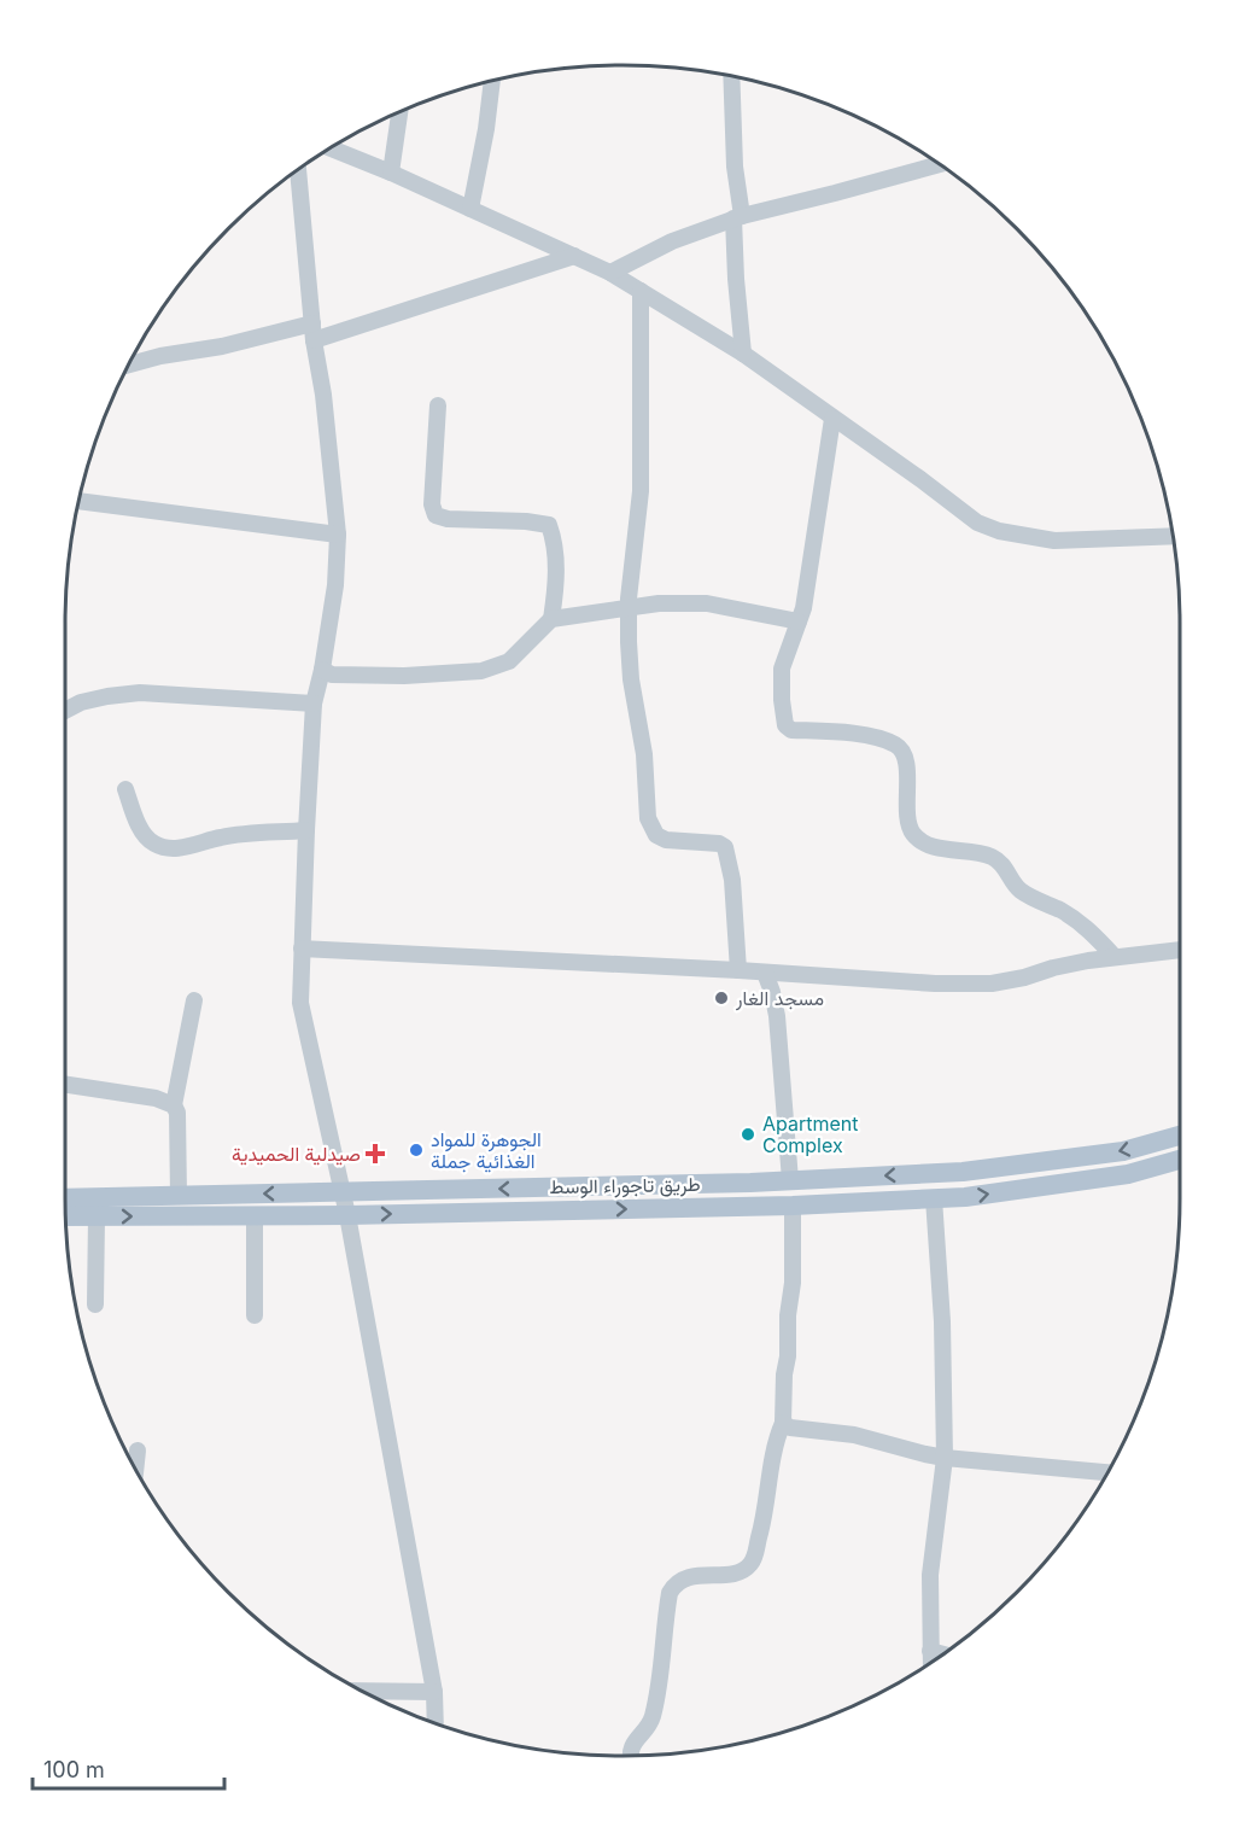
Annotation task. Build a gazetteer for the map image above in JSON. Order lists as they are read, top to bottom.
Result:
{
  "streets": {
    "main road": ["طريق تاجوراء الوسط"]
  },
  "places": {
    "other": ["مسجد الغار", "Apartment Complex", "الجوهرة للمواد الغذائية جملة"],
    "health": ["صيدلية الحميدية"]
  },
  "scale_bar": "100 m"
}
